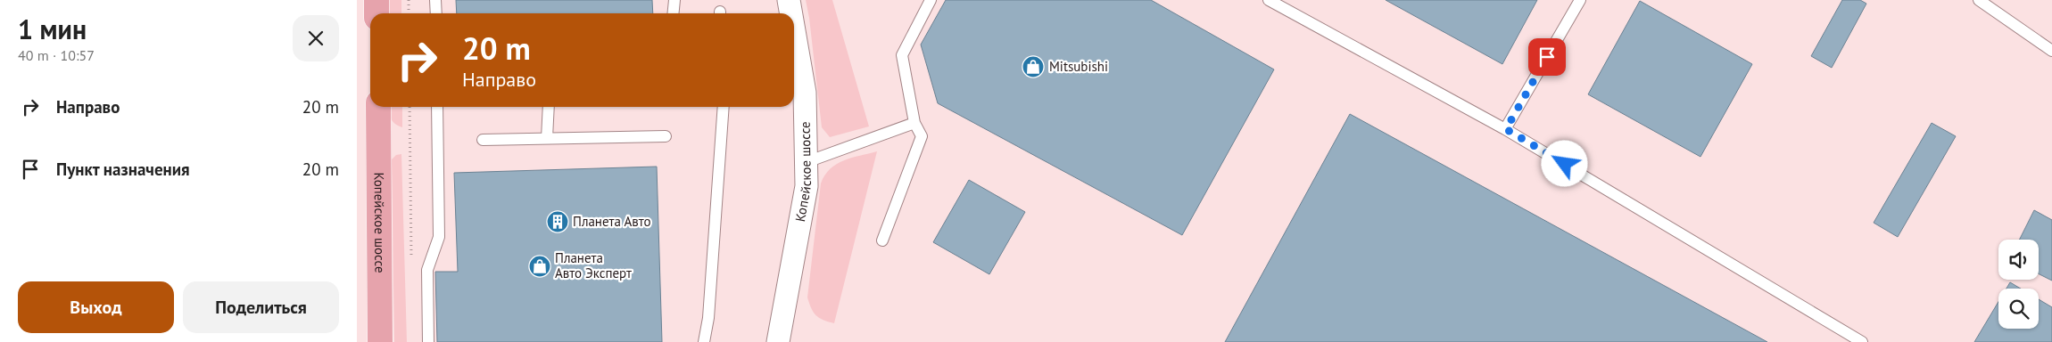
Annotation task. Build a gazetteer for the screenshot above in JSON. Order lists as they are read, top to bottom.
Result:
{
  "streets": {
    "main road": ["Копейское шоссе"]
  },
  "places": {
    "shop": ["Mitsubishi", "Планета Авто Эксперт"],
    "building": ["Планета Авто"]
  },
  "page": {
    "heading": ["1 мин", "40 m · 10:57"],
    "turn": ["20 m", "Направо"],
    "list": [
      {
        "name": "Направо",
        "value": "20 m"
      },
      {
        "name": "Пункт назначения",
        "value": "20 m"
      }
    ],
    "buttons": ["Выход", "Поделиться"]
  }
}
